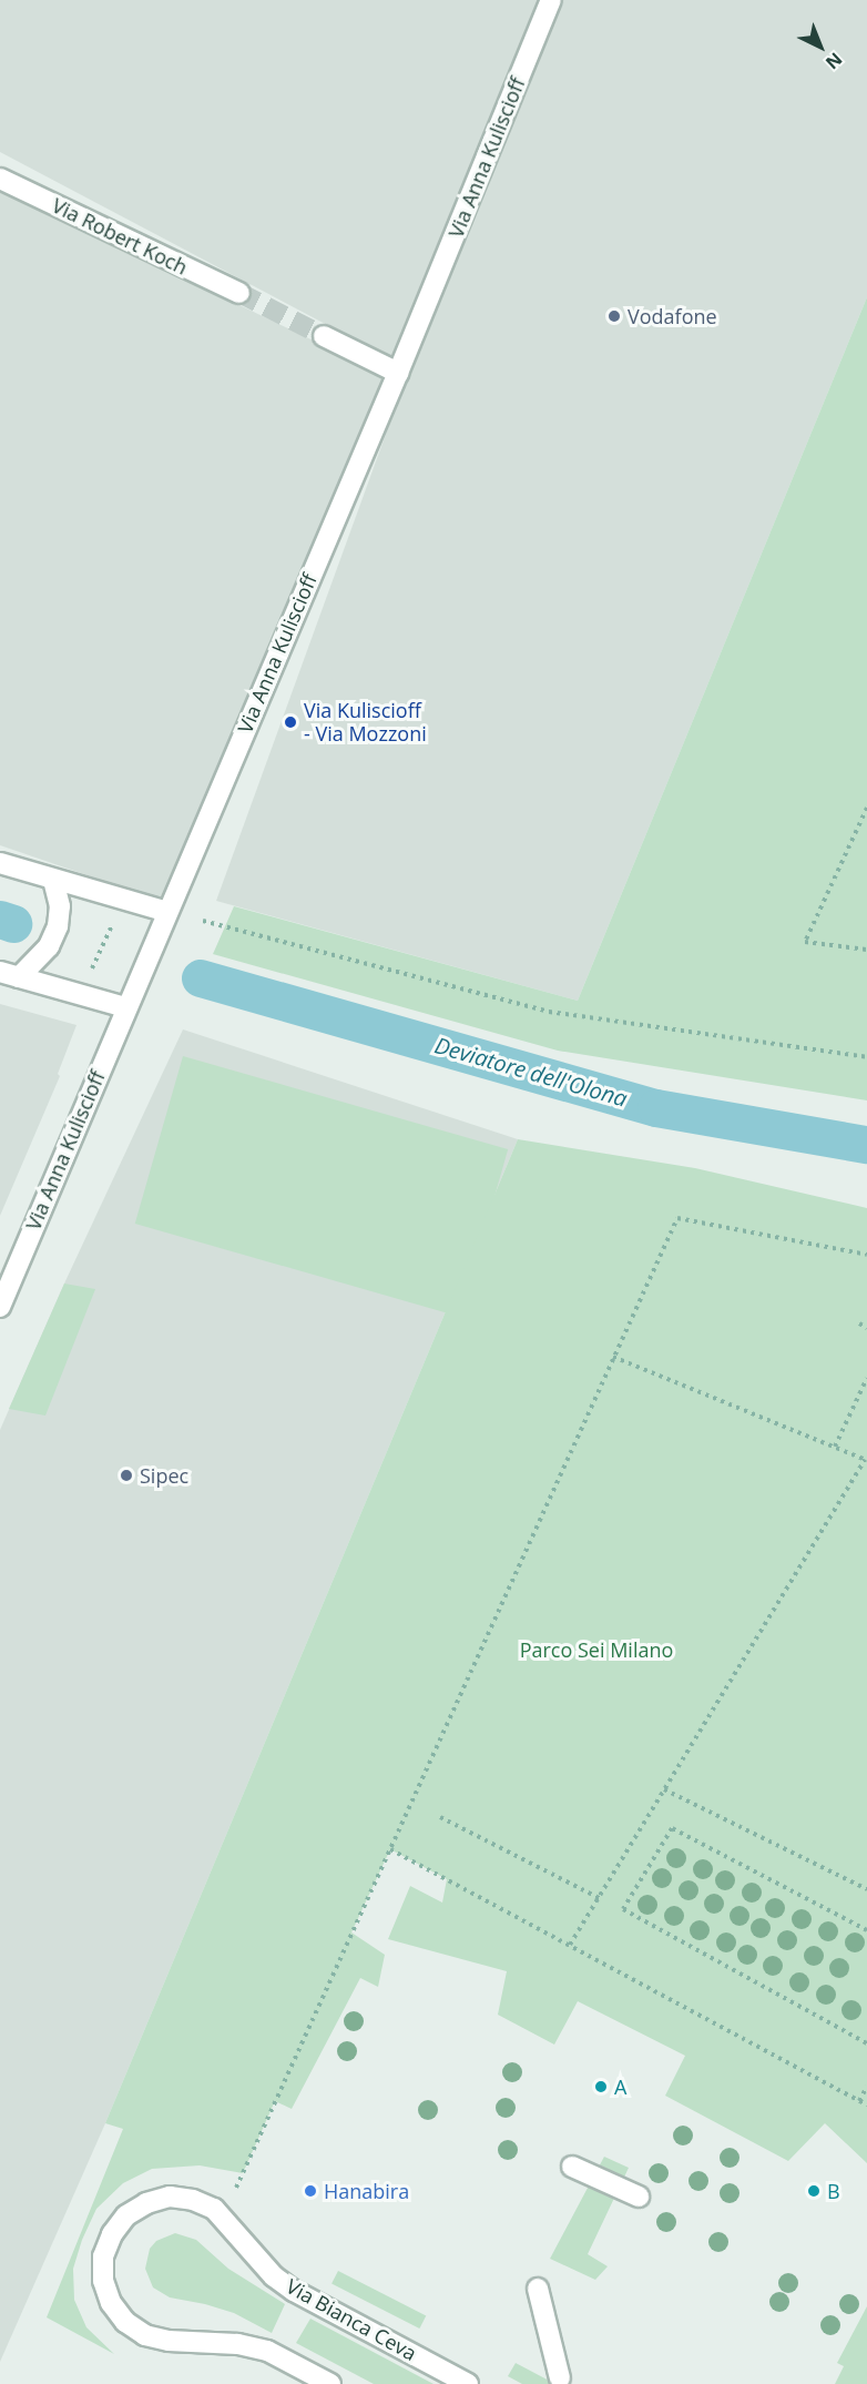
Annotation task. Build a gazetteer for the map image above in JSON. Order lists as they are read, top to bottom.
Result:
{
  "streets": {
    "street": ["Via Anna Kuliscioff", "Via Robert Koch", "Via Bianca Ceva"]
  },
  "water": ["Deviatore dell'Olona"],
  "parks": ["Parco Sei Milano"],
  "places": [
    "Vodafone",
    "Via Kuliscioff - Via Mozzoni",
    "Sipec",
    "A",
    "Hanabira",
    "B"
  ],
  "north": "bottom right"
}
